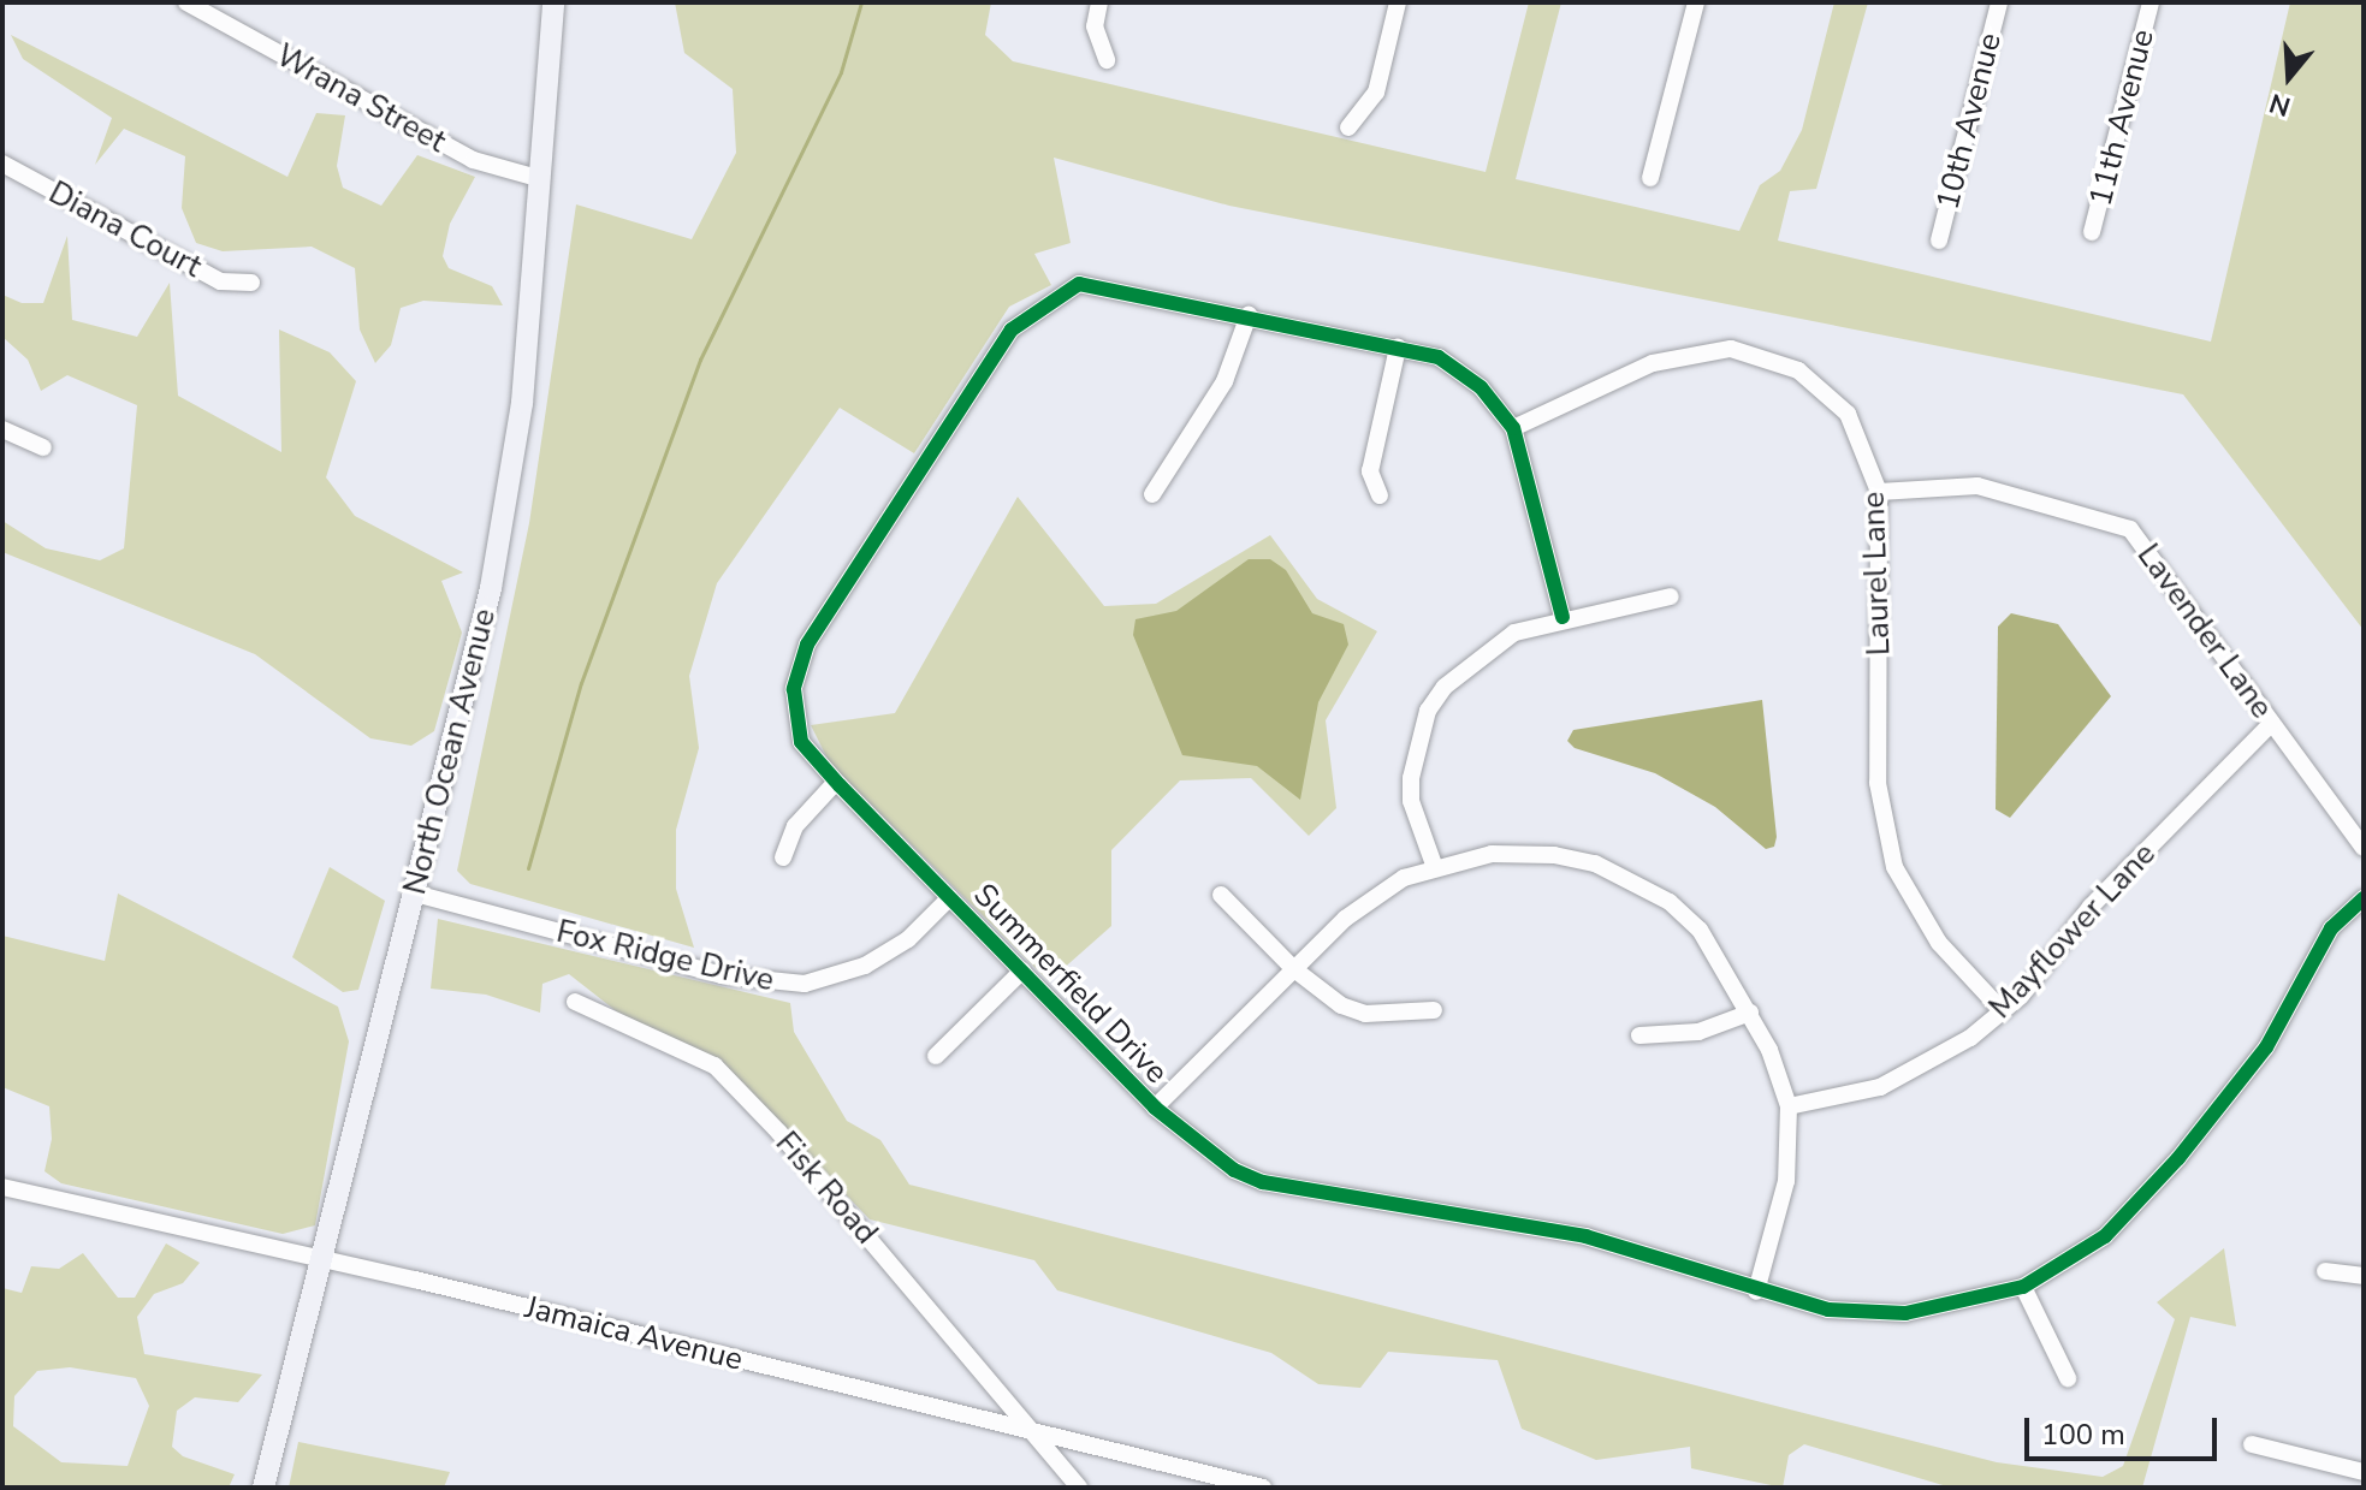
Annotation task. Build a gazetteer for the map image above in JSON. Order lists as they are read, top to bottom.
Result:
{
  "streets": {
    "main road": ["North Ocean Avenue"],
    "street": [
      "Wrana Street",
      "11th Avenue",
      "10th Avenue",
      "Diana Court",
      "Laurel Lane",
      "Lavender Lane",
      "Mayflower Lane",
      "Fox Ridge Drive",
      "Summerfield Drive",
      "Fisk Road",
      "Jamaica Avenue"
    ]
  },
  "crossings": [
    ["Wrana Street", "North Ocean Avenue"],
    ["Laurel Lane", "Lavender Lane"],
    ["Laurel Lane", "Mayflower Lane"],
    ["Laurel Lane", "Summerfield Drive"],
    ["Lavender Lane", "Mayflower Lane"],
    ["North Ocean Avenue", "Fox Ridge Drive"],
    ["North Ocean Avenue", "Jamaica Avenue"],
    ["Fox Ridge Drive", "Summerfield Drive"],
    ["Fisk Road", "Jamaica Avenue"]
  ],
  "scale_bar": "100 m",
  "north": "bottom"
}
